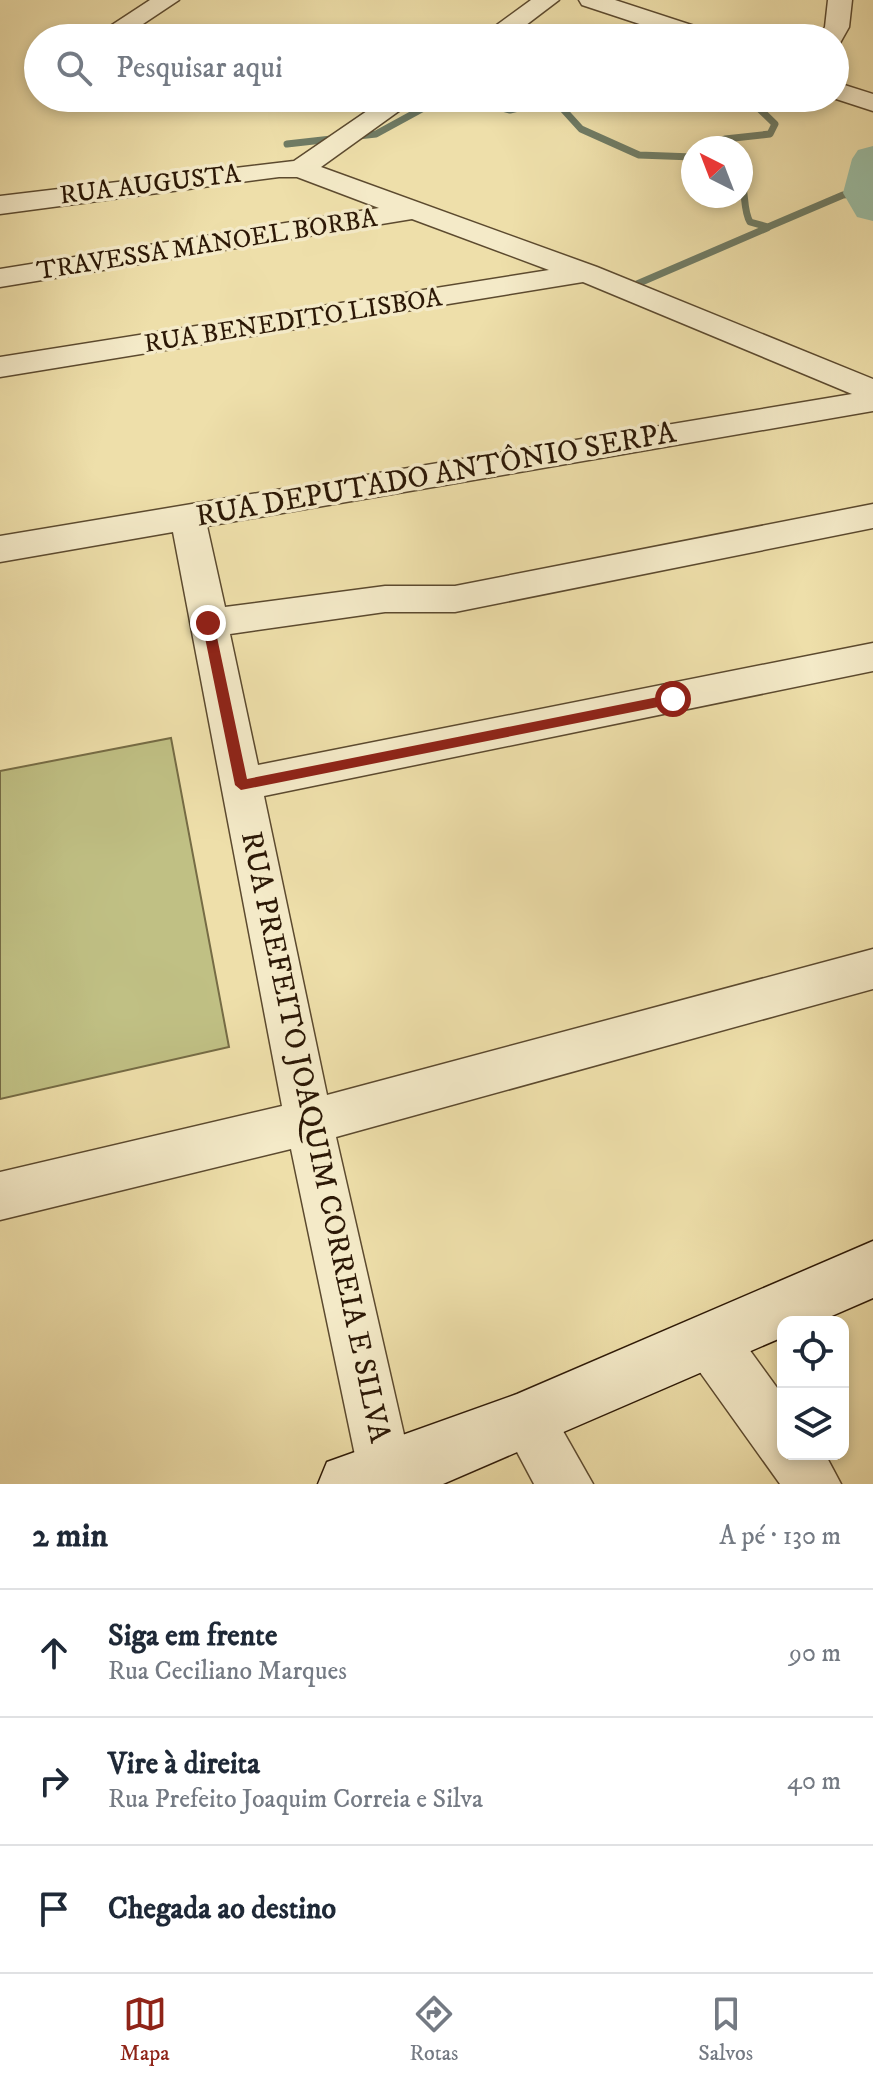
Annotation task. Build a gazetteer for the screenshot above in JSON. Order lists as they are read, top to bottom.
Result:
{
  "streets": {
    "street": [
      "RUA AUGUSTA",
      "TRAVESSA MANOEL BORBA",
      "RUA BENEDITO LISBOA",
      "RUA DEPUTADO ANTÔNIO SERPA",
      "RUA PREFEITO JOAQUIM CORREIA E SILVA"
    ]
  },
  "crossings": [
    ["RUA DEPUTADO ANTÔNIO SERPA", "RUA PREFEITO JOAQUIM CORREIA E SILVA"]
  ],
  "north": "top left",
  "page": {
    "search": "Pesquisar aqui",
    "heading": ["2 min", "A pé · 130 m"],
    "list": [
      ["Siga em frente", "Rua Ceciliano Marques", "90 m"],
      ["Vire à direita", "Rua Prefeito Joaquim Correia e Silva", "40 m"],
      "Chegada ao destino"
    ],
    "nav": ["Mapa", "Rotas", "Salvos"]
  }
}
